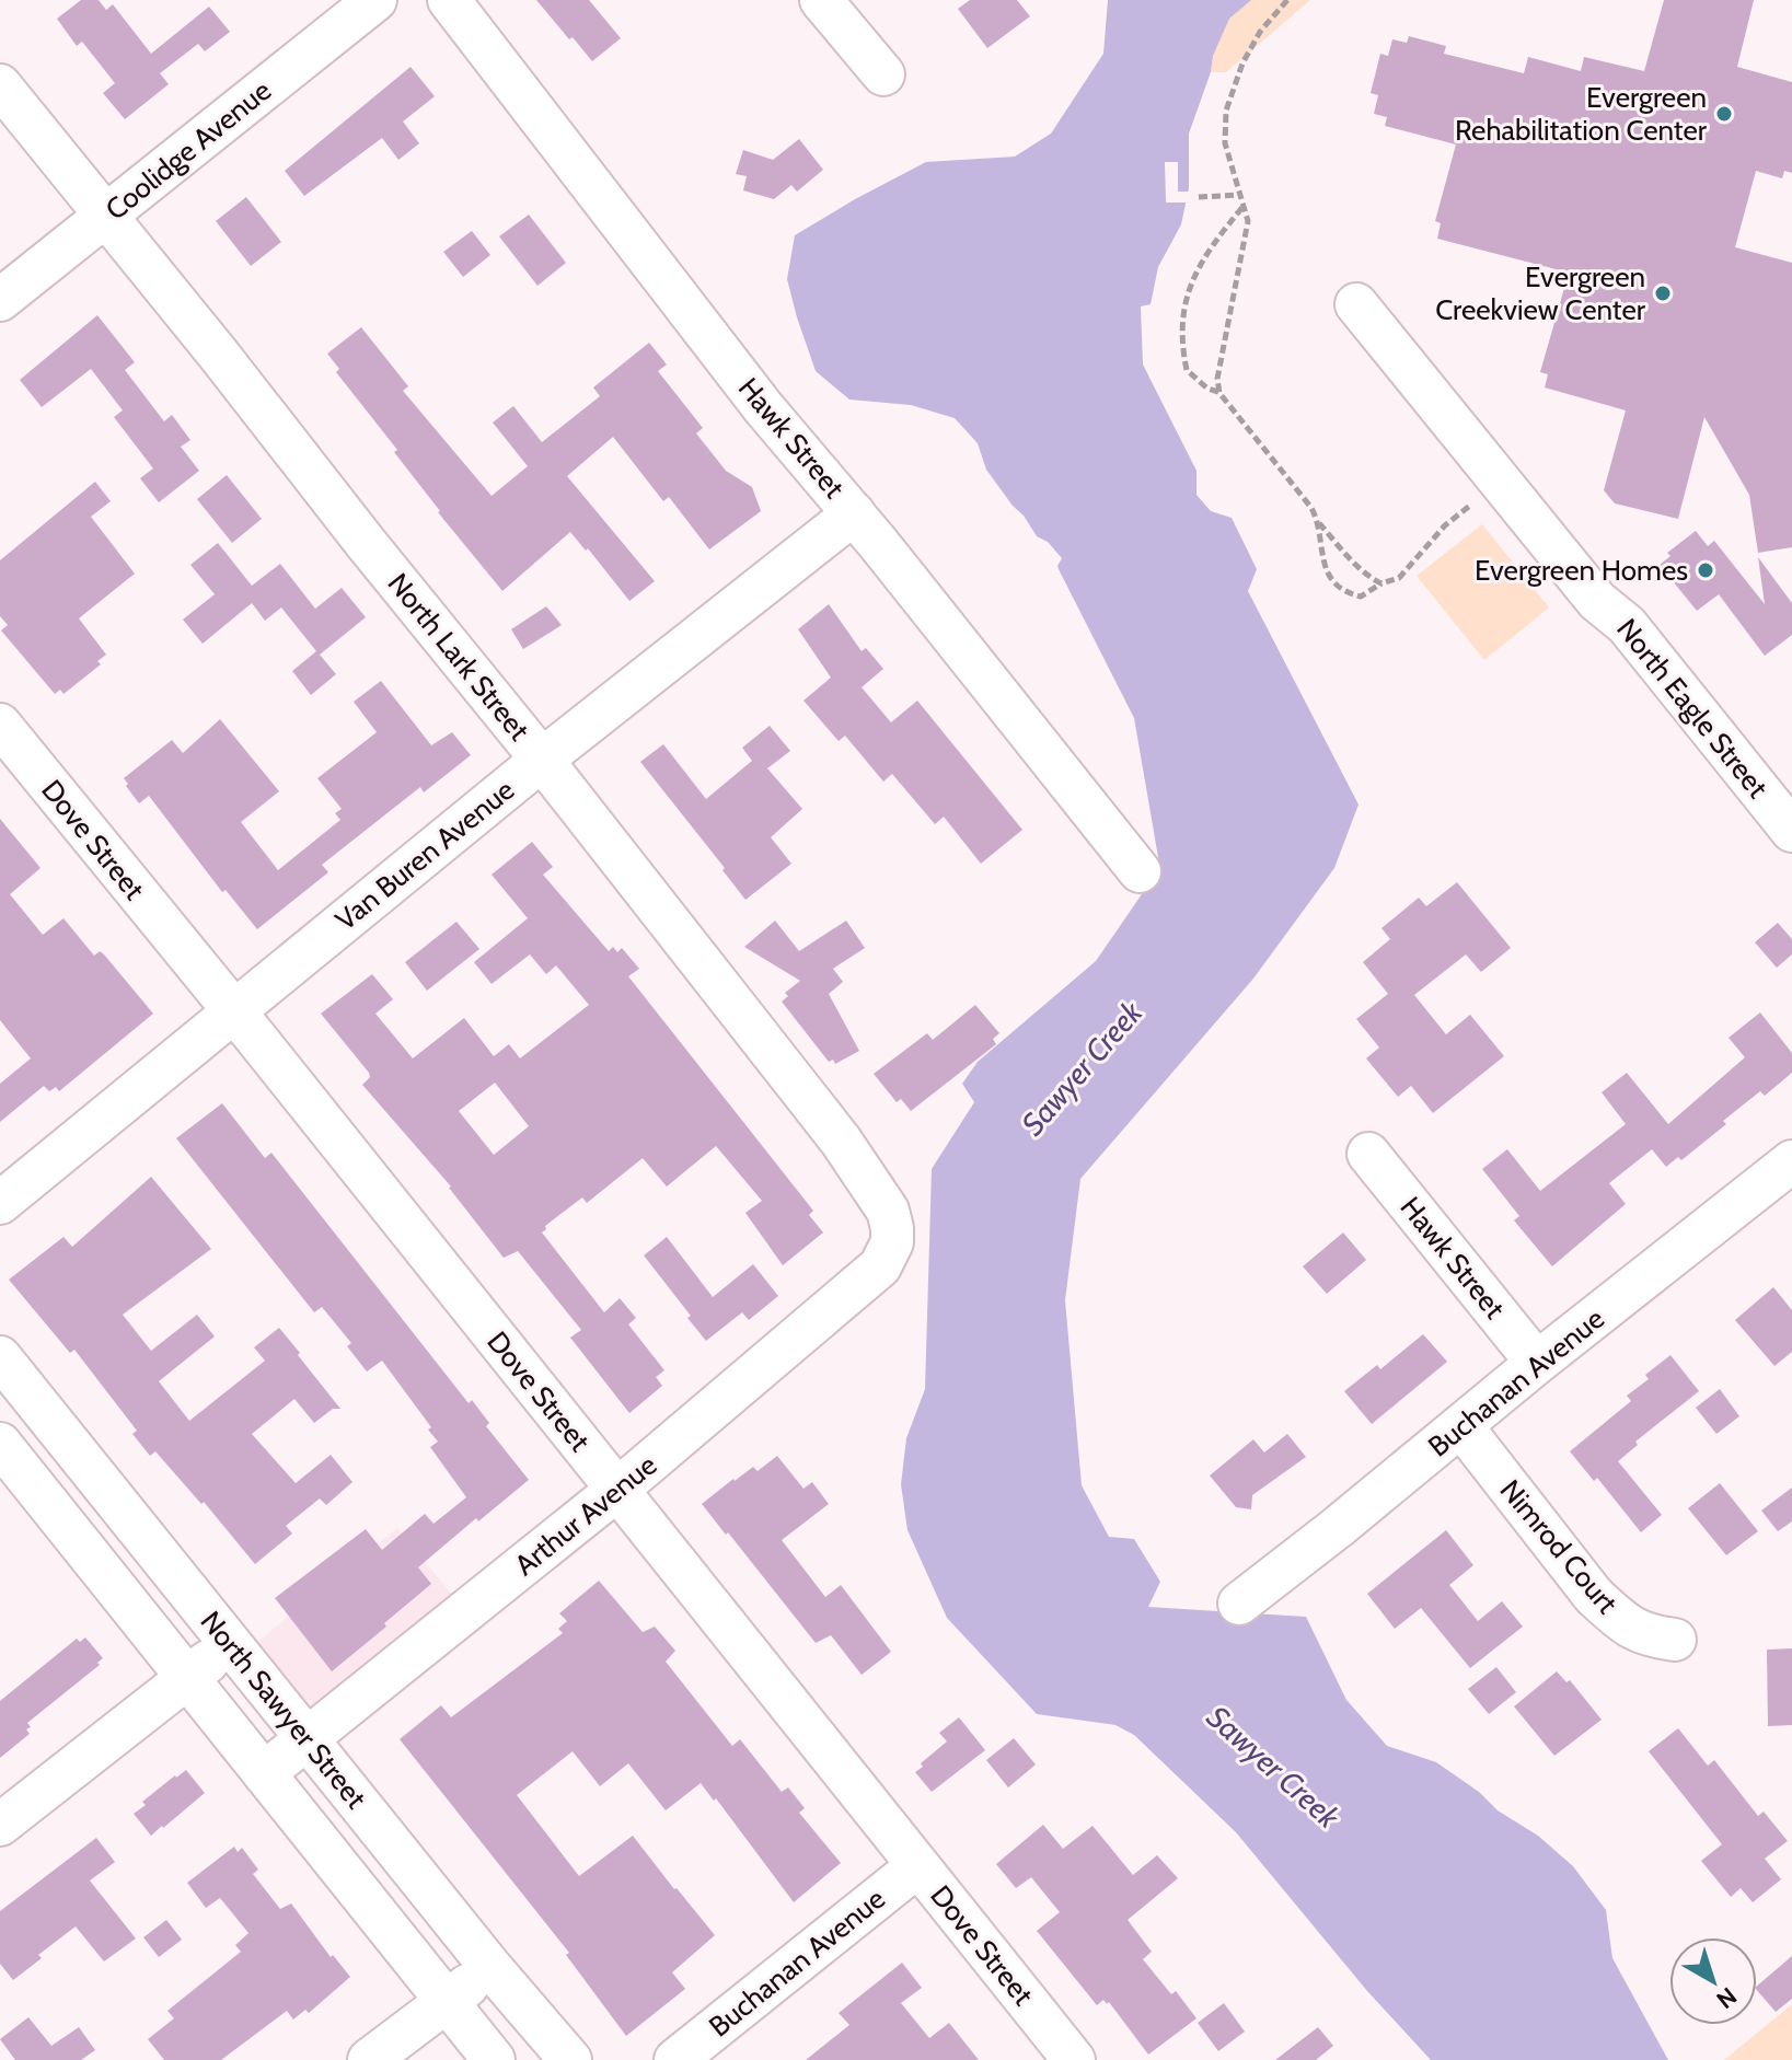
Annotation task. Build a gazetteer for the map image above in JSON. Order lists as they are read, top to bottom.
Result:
{
  "streets": {
    "street": [
      "Coolidge Avenue",
      "Hawk Street",
      "North Lark Street",
      "North Eagle Street",
      "Dove Street",
      "Van Buren Avenue",
      "Buchanan Avenue",
      "Arthur Avenue",
      "Nimrod Court",
      "North Sawyer Street"
    ]
  },
  "crossings": [
    ["Coolidge Avenue", "North Lark Street"],
    ["Hawk Street", "Van Buren Avenue"],
    ["Hawk Street", "Buchanan Avenue"],
    ["North Lark Street", "Van Buren Avenue"],
    ["North Lark Street", "Arthur Avenue"],
    ["Dove Street", "Van Buren Avenue"],
    ["Dove Street", "Buchanan Avenue"],
    ["Dove Street", "Arthur Avenue"],
    ["Buchanan Avenue", "Nimrod Court"],
    ["Arthur Avenue", "North Sawyer Street"]
  ],
  "water": ["Sawyer Creek"],
  "places": ["Evergreen Rehabilitation Center", "Evergreen Creekview Center", "Evergreen Homes"],
  "north": "bottom right"
}
